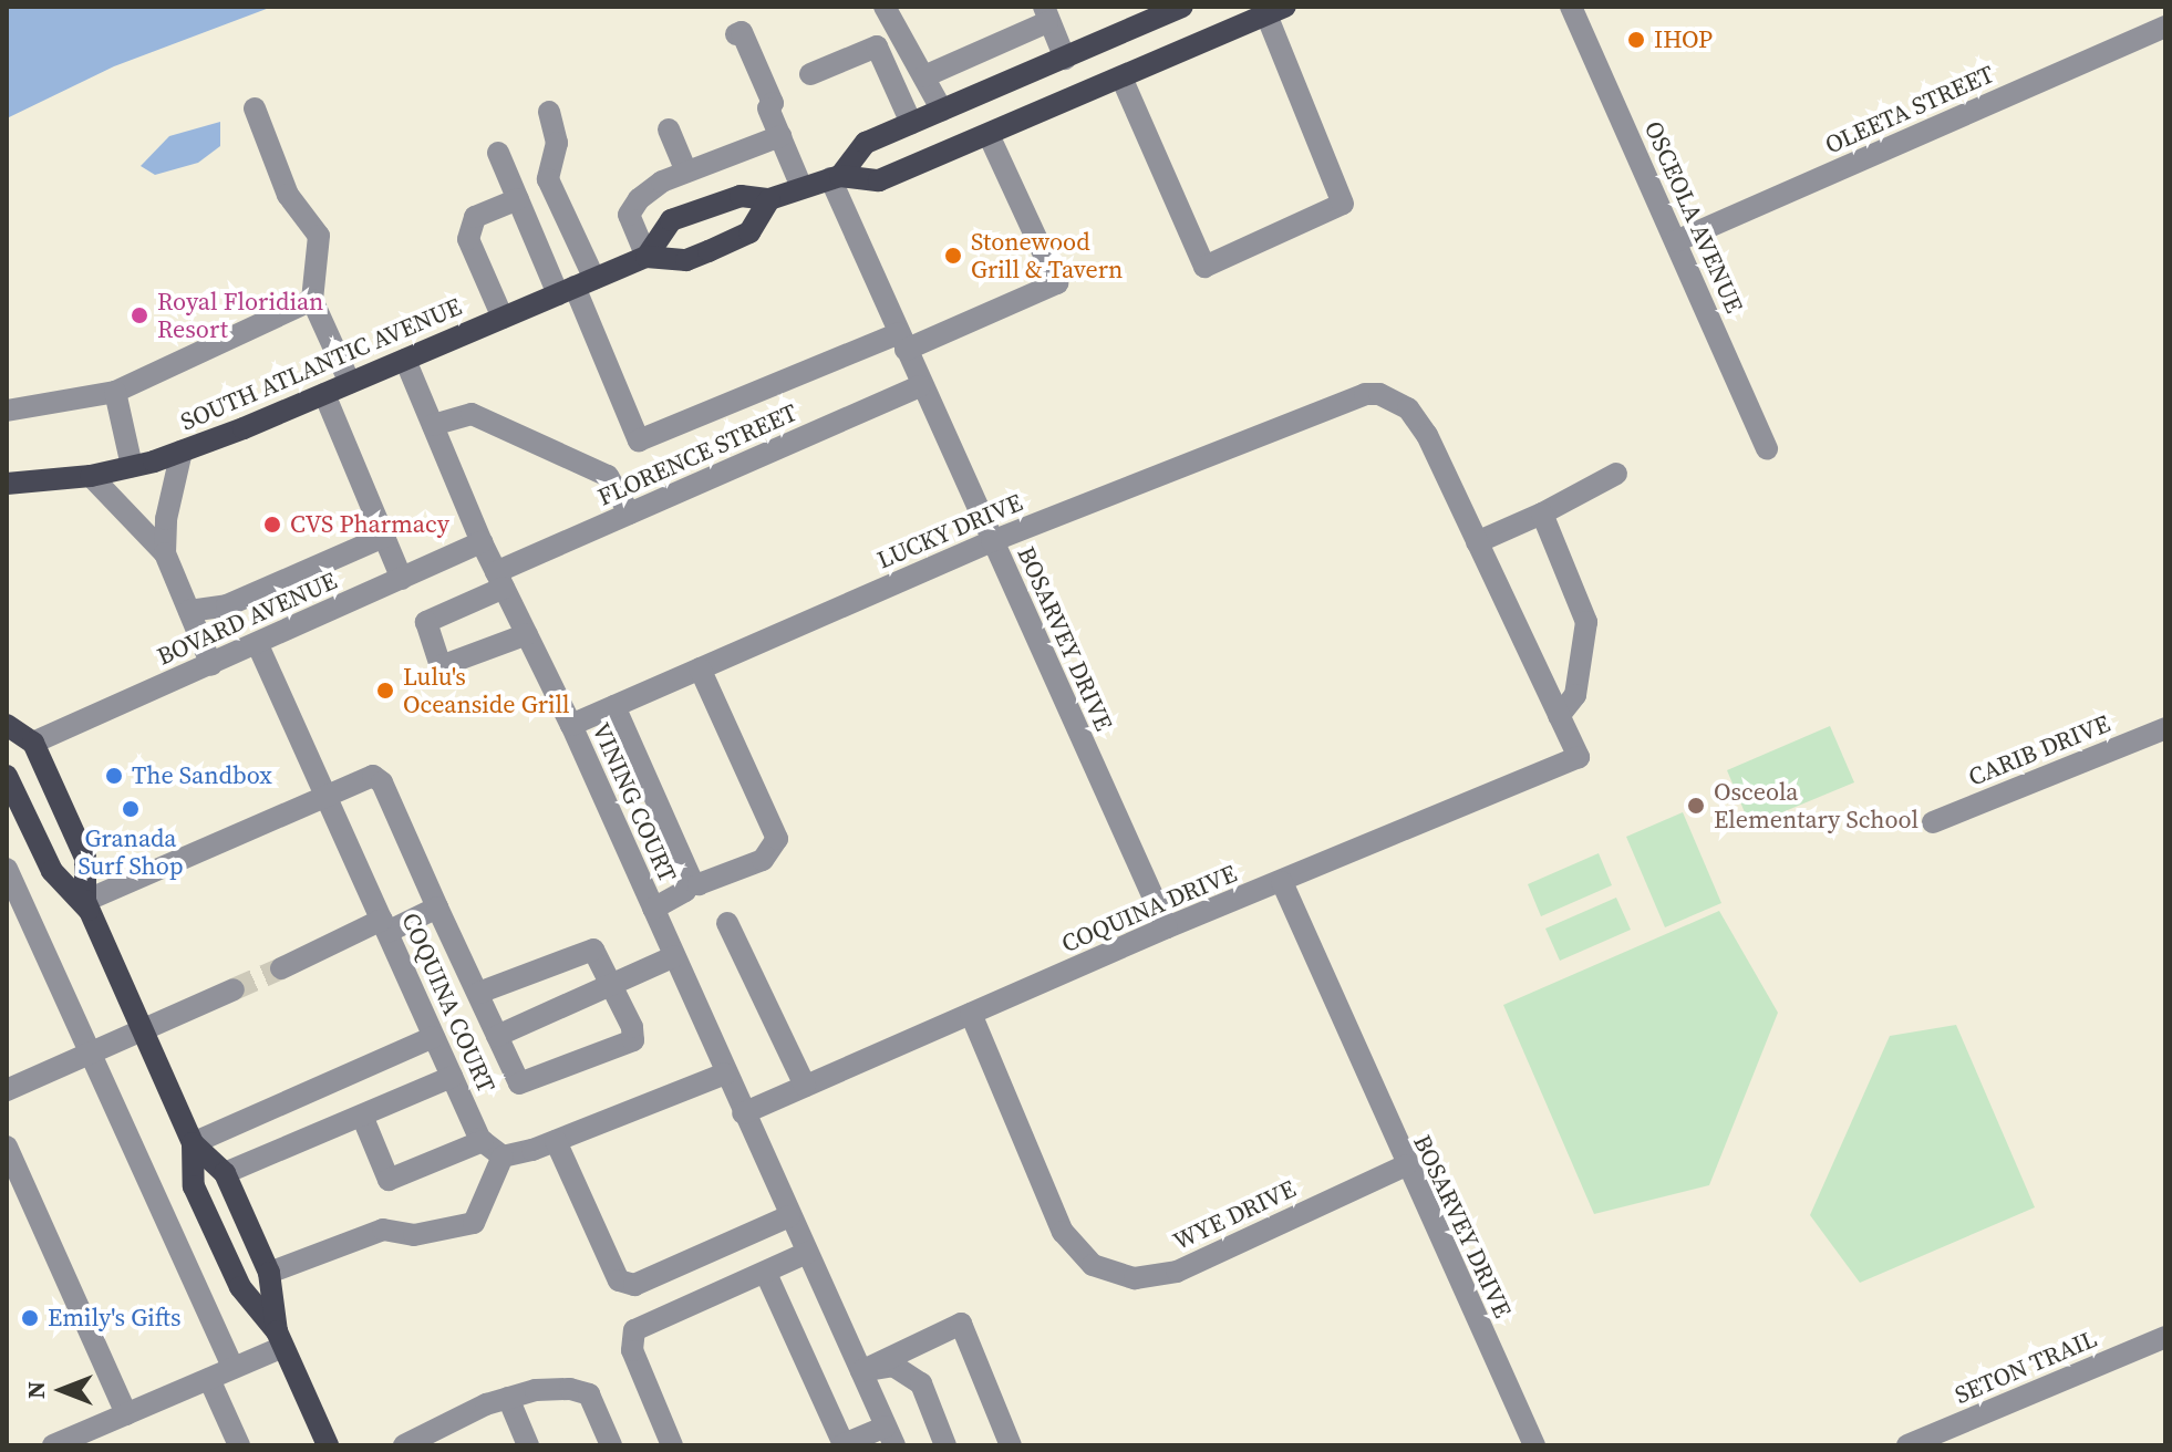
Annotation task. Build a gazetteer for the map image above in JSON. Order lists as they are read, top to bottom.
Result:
{
  "streets": {
    "main road": ["SOUTH ATLANTIC AVENUE"],
    "street": [
      "OLEETA STREET",
      "OSCEOLA AVENUE",
      "FLORENCE STREET",
      "LUCKY DRIVE",
      "BOVARD AVENUE",
      "BOSARVEY DRIVE",
      "CARIB DRIVE",
      "VINING COURT",
      "COQUINA DRIVE",
      "COQUINA COURT",
      "WYE DRIVE",
      "SETON TRAIL"
    ]
  },
  "crossings": [
    ["OLEETA STREET", "OSCEOLA AVENUE"],
    ["SOUTH ATLANTIC AVENUE", "VINING COURT"],
    ["FLORENCE STREET", "BOSARVEY DRIVE"],
    ["FLORENCE STREET", "VINING COURT"],
    ["LUCKY DRIVE", "BOSARVEY DRIVE"],
    ["LUCKY DRIVE", "VINING COURT"],
    ["BOVARD AVENUE", "VINING COURT"],
    ["BOVARD AVENUE", "COQUINA COURT"],
    ["BOSARVEY DRIVE", "COQUINA DRIVE"],
    ["BOSARVEY DRIVE", "WYE DRIVE"],
    ["VINING COURT", "COQUINA DRIVE"],
    ["COQUINA DRIVE", "WYE DRIVE"]
  ],
  "places": [
    "IHOP",
    "Stonewood Grill & Tavern",
    "Royal Floridian Resort",
    "CVS Pharmacy",
    "Lulu's Oceanside Grill",
    "The Sandbox",
    "Osceola Elementary School",
    "Granada Surf Shop",
    "Emily's Gifts"
  ],
  "north": "left"
}
